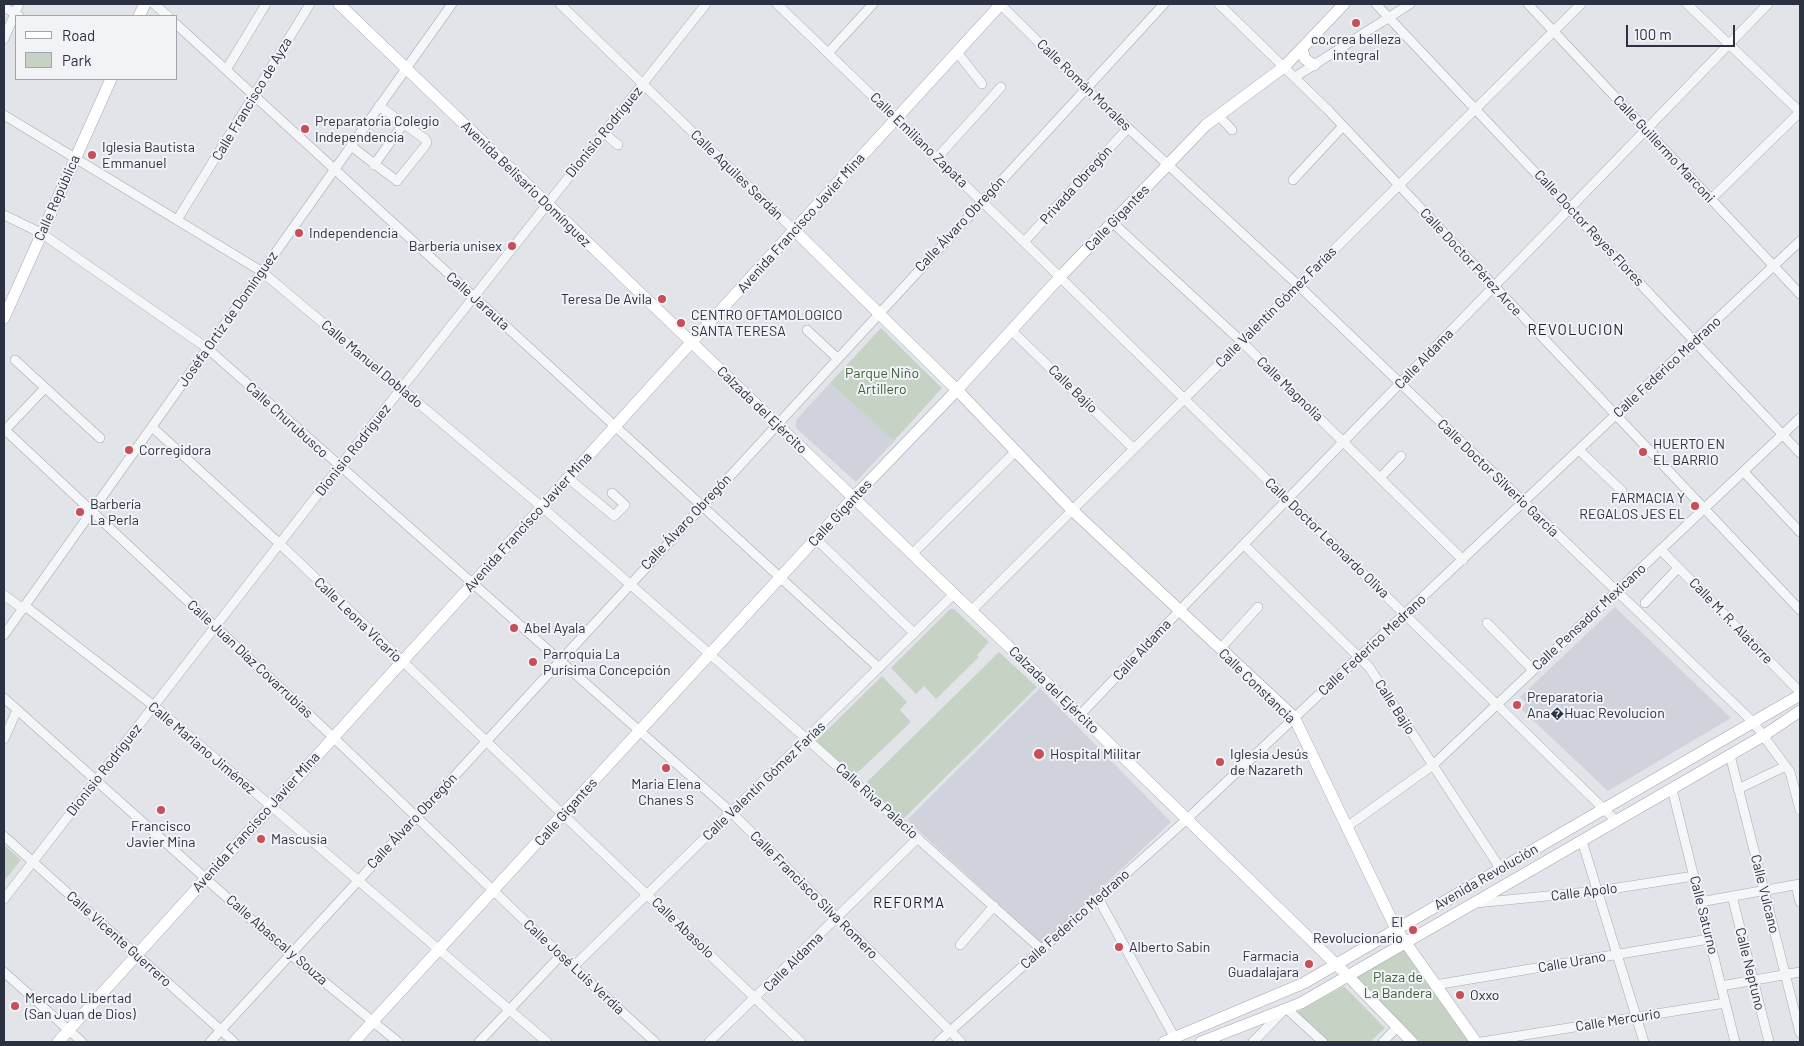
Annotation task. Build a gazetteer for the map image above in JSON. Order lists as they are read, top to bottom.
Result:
{
  "streets": {
    "main road": [
      "Calle Aquiles Serdán",
      "Avenida Belisario Domínguez",
      "Calle República",
      "Calle Gigantes",
      "Avenida Francisco Javier Mina",
      "Calzada del Ejército",
      "Calle Constancia",
      "Avenida Revolución"
    ],
    "street": [
      "Calle Román Morales",
      "Calle Francisco de Ayza",
      "Dionisio Rodríguez",
      "Calle Emiliano Zapata",
      "Calle Guillermo Marconi",
      "Privada Obregón",
      "Calle Álvaro Obregón",
      "Calle Doctor Reyes Flores",
      "Calle Doctor Pérez Arce",
      "Calle Jarauta",
      "Calle Valentín Gómez Farías",
      "Joséfa Ortiz de Domínguez",
      "Calle Aldama",
      "Calle Manuel Doblado",
      "Calle Federico Medrano",
      "Calle Bajío",
      "Calle Magnolia",
      "Calle Churubusco",
      "Calle Doctor Silverio García",
      "Calle Doctor Leonardo Oliva",
      "Calle Pensador Mexicano",
      "Calle Leona Vicario",
      "Calle M. R. Alatorre",
      "Calle Juan Díaz Covarrubias",
      "Calle Mariano Jiménez",
      "Calle Riva Palacio",
      "Calle Apolo",
      "Calle Vulcano",
      "Calle Francisco Silva Romero",
      "Calle Saturno",
      "Calle Abasolo",
      "Calle Vicente Guerrero",
      "Calle Abascal y Souza",
      "Calle Urano",
      "Calle José Luis Verdia",
      "Calle Neptuno",
      "Calle Mercurio"
    ]
  },
  "crossings": [
    ["Calle Román Morales", "Privada Obregón"],
    ["Calle Román Morales", "Calle Gigantes"],
    ["Calle Román Morales", "Avenida Francisco Javier Mina"],
    ["Calle Román Morales", "Calle Álvaro Obregón"],
    ["Calle Román Morales", "Calle Doctor Silverio García"],
    ["Calle Francisco de Ayza", "Calle Jarauta"],
    ["Calle Francisco de Ayza", "Calle Manuel Doblado"],
    ["Dionisio Rodríguez", "Calle Aquiles Serdán"],
    ["Dionisio Rodríguez", "Avenida Belisario Domínguez"],
    ["Dionisio Rodríguez", "Calle Jarauta"],
    ["Dionisio Rodríguez", "Calle Manuel Doblado"],
    ["Dionisio Rodríguez", "Calle Churubusco"],
    ["Dionisio Rodríguez", "Calle Leona Vicario"],
    ["Dionisio Rodríguez", "Calle Juan Díaz Covarrubias"],
    ["Dionisio Rodríguez", "Calle Mariano Jiménez"],
    ["Dionisio Rodríguez", "Calle Vicente Guerrero"],
    ["Dionisio Rodríguez", "Calle Abascal y Souza"],
    ["Calle Emiliano Zapata", "Privada Obregón"],
    ["Calle Emiliano Zapata", "Calle Gigantes"],
    ["Calle Emiliano Zapata", "Avenida Francisco Javier Mina"],
    ["Calle Emiliano Zapata", "Calle Álvaro Obregón"],
    ["Calle Emiliano Zapata", "Calle Doctor Leonardo Oliva"],
    ["Calle Guillermo Marconi", "Calle Valentín Gómez Farías"],
    ["Calle Guillermo Marconi", "Calle Aldama"],
    ["Calle Guillermo Marconi", "Calle Federico Medrano"],
    ["Calle Aquiles Serdán", "Calle Gigantes"],
    ["Calle Aquiles Serdán", "Avenida Francisco Javier Mina"],
    ["Calle Aquiles Serdán", "Calle Álvaro Obregón"],
    ["Calle Aquiles Serdán", "Calle Constancia"],
    ["Avenida Belisario Domínguez", "Avenida Francisco Javier Mina"],
    ["Avenida Belisario Domínguez", "Joséfa Ortiz de Domínguez"],
    ["Avenida Belisario Domínguez", "Calzada del Ejército"],
    ["Calle República", "Calle Manuel Doblado"],
    ["Calle República", "Calle Churubusco"],
    ["Calle Gigantes", "Calle Doctor Pérez Arce"],
    ["Calle Gigantes", "Calle Jarauta"],
    ["Calle Gigantes", "Calle Manuel Doblado"],
    ["Calle Gigantes", "Calle Bajío"],
    ["Calle Gigantes", "Calle Magnolia"],
    ["Calle Gigantes", "Calzada del Ejército"],
    ["Calle Gigantes", "Calle Churubusco"],
    ["Calle Gigantes", "Calle Doctor Silverio García"],
    ["Calle Gigantes", "Calle Doctor Leonardo Oliva"],
    ["Calle Gigantes", "Calle Leona Vicario"],
    ["Calle Gigantes", "Calle Juan Díaz Covarrubias"],
    ["Calle Gigantes", "Calle Constancia"],
    ["Calle Gigantes", "Calle Mariano Jiménez"],
    ["Calle Gigantes", "Calle Riva Palacio"],
    ["Calle Gigantes", "Calle Francisco Silva Romero"],
    ["Calle Gigantes", "Calle Abasolo"],
    ["Calle Gigantes", "Calle Abascal y Souza"],
    ["Calle Gigantes", "Calle José Luis Verdia"],
    ["Avenida Francisco Javier Mina", "Calle Jarauta"],
    ["Avenida Francisco Javier Mina", "Calle Manuel Doblado"],
    ["Avenida Francisco Javier Mina", "Calzada del Ejército"],
    ["Avenida Francisco Javier Mina", "Calle Churubusco"],
    ["Avenida Francisco Javier Mina", "Calle Leona Vicario"],
    ["Avenida Francisco Javier Mina", "Calle Juan Díaz Covarrubias"],
    ["Avenida Francisco Javier Mina", "Calle Mariano Jiménez"],
    ["Avenida Francisco Javier Mina", "Calle Vicente Guerrero"],
    ["Avenida Francisco Javier Mina", "Calle Abascal y Souza"],
    ["Calle Álvaro Obregón", "Calle Jarauta"],
    ["Calle Álvaro Obregón", "Calle Manuel Doblado"],
    ["Calle Álvaro Obregón", "Calzada del Ejército"],
    ["Calle Álvaro Obregón", "Calle Churubusco"],
    ["Calle Álvaro Obregón", "Calle Leona Vicario"],
    ["Calle Álvaro Obregón", "Calle Juan Díaz Covarrubias"],
    ["Calle Álvaro Obregón", "Calle Mariano Jiménez"],
    ["Calle Álvaro Obregón", "Calle Vicente Guerrero"],
    ["Calle Álvaro Obregón", "Calle Abascal y Souza"],
    ["Calle Doctor Reyes Flores", "Calle Valentín Gómez Farías"],
    ["Calle Doctor Reyes Flores", "Calle Aldama"],
    ["Calle Doctor Reyes Flores", "Calle Federico Medrano"],
    ["Calle Doctor Reyes Flores", "Calle Pensador Mexicano"],
    ["Calle Doctor Pérez Arce", "Calle Valentín Gómez Farías"],
    ["Calle Doctor Pérez Arce", "Calle Aldama"],
    ["Calle Doctor Pérez Arce", "Calle Federico Medrano"],
    ["Calle Doctor Pérez Arce", "Calle Pensador Mexicano"],
    ["Calle Jarauta", "Calle Valentín Gómez Farías"],
    ["Calle Jarauta", "Joséfa Ortiz de Domínguez"],
    ["Calle Valentín Gómez Farías", "Calle Bajío"],
    ["Calle Valentín Gómez Farías", "Calle Magnolia"],
    ["Calle Valentín Gómez Farías", "Calzada del Ejército"],
    ["Calle Valentín Gómez Farías", "Calle Doctor Silverio García"],
    ["Calle Valentín Gómez Farías", "Calle Doctor Leonardo Oliva"],
    ["Calle Valentín Gómez Farías", "Calle Constancia"],
    ["Calle Valentín Gómez Farías", "Calle Riva Palacio"],
    ["Calle Valentín Gómez Farías", "Calle Francisco Silva Romero"],
    ["Calle Valentín Gómez Farías", "Calle Abasolo"],
    ["Calle Valentín Gómez Farías", "Calle José Luis Verdia"],
    ["Joséfa Ortiz de Domínguez", "Calle Manuel Doblado"],
    ["Joséfa Ortiz de Domínguez", "Calle Churubusco"],
    ["Joséfa Ortiz de Domínguez", "Calle Leona Vicario"],
    ["Joséfa Ortiz de Domínguez", "Calle Juan Díaz Covarrubias"],
    ["Joséfa Ortiz de Domínguez", "Calle Mariano Jiménez"],
    ["Calle Aldama", "Calle Bajío"],
    ["Calle Aldama", "Calle Magnolia"],
    ["Calle Aldama", "Calzada del Ejército"],
    ["Calle Aldama", "Calle Doctor Silverio García"],
    ["Calle Aldama", "Calle Doctor Leonardo Oliva"],
    ["Calle Aldama", "Calle Constancia"],
    ["Calle Aldama", "Calle Riva Palacio"],
    ["Calle Aldama", "Calle Francisco Silva Romero"],
    ["Calle Aldama", "Calle Abasolo"],
    ["Calle Manuel Doblado", "Calle Riva Palacio"],
    ["Calle Federico Medrano", "Calle Bajío"],
    ["Calle Federico Medrano", "Calle Magnolia"],
    ["Calle Federico Medrano", "Calzada del Ejército"],
    ["Calle Federico Medrano", "Calle Doctor Silverio García"],
    ["Calle Federico Medrano", "Calle Doctor Leonardo Oliva"],
    ["Calle Federico Medrano", "Calle Constancia"],
    ["Calle Federico Medrano", "Calle Riva Palacio"],
    ["Calle Federico Medrano", "Calle Francisco Silva Romero"],
    ["Calle Bajío", "Calle Pensador Mexicano"],
    ["Calle Bajío", "Avenida Revolución"],
    ["Calzada del Ejército", "Avenida Revolución"],
    ["Calle Churubusco", "Calle Francisco Silva Romero"],
    ["Calle Doctor Silverio García", "Calle Pensador Mexicano"],
    ["Calle Doctor Silverio García", "Avenida Revolución"],
    ["Calle Doctor Leonardo Oliva", "Calle Pensador Mexicano"],
    ["Calle Doctor Leonardo Oliva", "Avenida Revolución"],
    ["Calle Pensador Mexicano", "Calle M. R. Alatorre"],
    ["Calle Pensador Mexicano", "Calle Constancia"],
    ["Calle Leona Vicario", "Calle Abasolo"],
    ["Calle M. R. Alatorre", "Avenida Revolución"],
    ["Calle Juan Díaz Covarrubias", "Calle José Luis Verdia"],
    ["Calle Constancia", "Avenida Revolución"],
    ["Calle Constancia", "Calle Urano"],
    ["Avenida Revolución", "Calle Apolo"],
    ["Avenida Revolución", "Calle Vulcano"],
    ["Avenida Revolución", "Calle Saturno"],
    ["Calle Apolo", "Calle Saturno"],
    ["Calle Saturno", "Calle Urano"],
    ["Calle Saturno", "Calle Mercurio"]
  ],
  "districts": ["REVOLUCION", "REFORMA"],
  "parks": ["Parque Niño Artillero", "Plaza de La Bandera"],
  "places": [
    "co,crea belleza integral",
    "Preparatoria Colegio Independencia",
    "Iglesia Bautista Emmanuel",
    "Independencia",
    "Barbería unisex",
    "Teresa De Avila",
    "CENTRO OFTAMOLOGICO SANTA TERESA",
    "Corregidora",
    "HUERTO EN EL BARRIO",
    "FARMACIA Y REGALOS JES EL",
    "Barbería La Perla",
    "Abel Ayala",
    "Parroquia La Purísima Concepción",
    "Preparatoria Ana�Huac Revolucion",
    "Hospital Militar",
    "Iglesia Jesús de Nazareth",
    "Maria Elena Chanes S",
    "Francisco Javier Mina",
    "Mascusia",
    "El Revolucionario",
    "Alberto Sabin",
    "Farmacia Guadalajara",
    "Oxxo",
    "Mercado Libertad (San Juan de Dios)"
  ],
  "legend": ["Road", "Park"],
  "scale_bar": "100 m"
}
